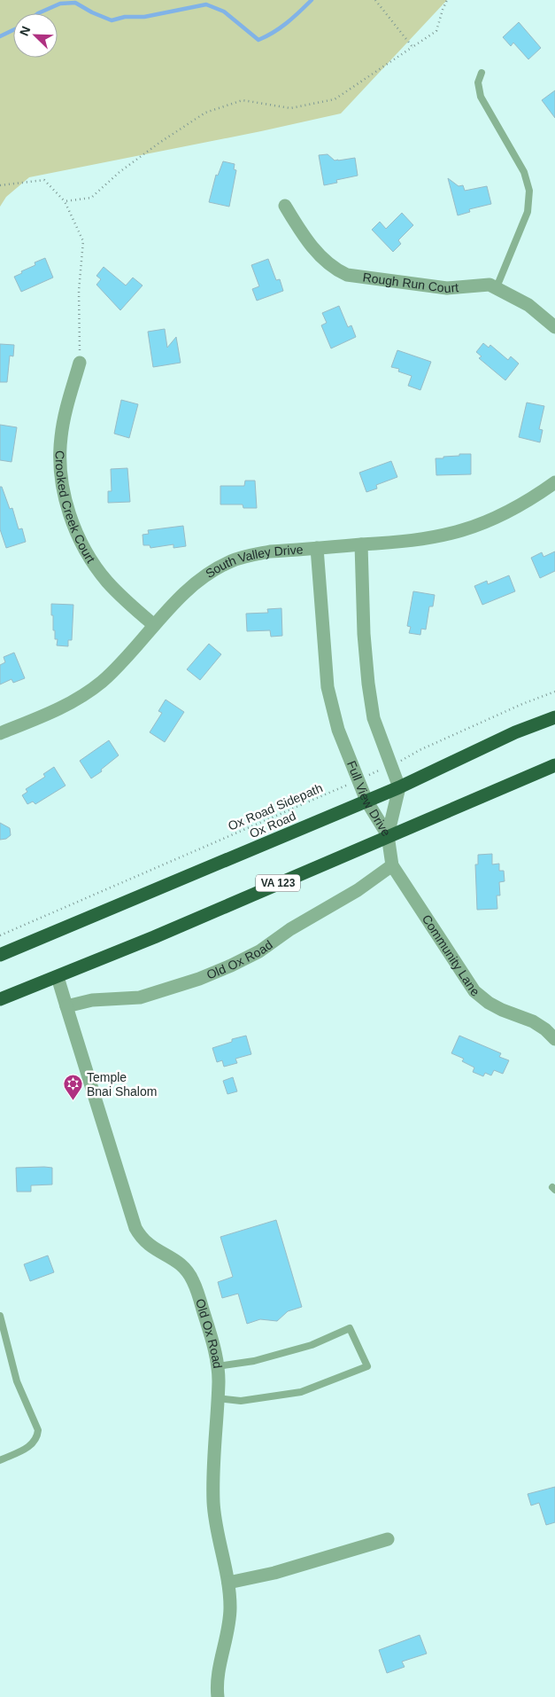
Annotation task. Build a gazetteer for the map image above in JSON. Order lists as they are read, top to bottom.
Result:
{
  "streets": {
    "highway": ["Ox Road", "VA 123"],
    "street": [
      "Rough Run Court",
      "Crooked Creek Court",
      "South Valley Drive",
      "Full View Drive",
      "Community Lane",
      "Old Ox Road"
    ],
    "path": ["Ox Road Sidepath"]
  },
  "crossings": [
    ["Crooked Creek Court", "South Valley Drive"],
    ["South Valley Drive", "Full View Drive"],
    ["Full View Drive", "Ox Road Sidepath"],
    ["Full View Drive", "Ox Road"],
    ["Full View Drive", "VA 123"],
    ["Full View Drive", "Community Lane"],
    ["VA 123", "Community Lane"],
    ["VA 123", "Old Ox Road"],
    ["Community Lane", "Old Ox Road"]
  ],
  "places": {
    "synagogue": ["Temple Bnai Shalom"]
  },
  "north": "top left"
}
